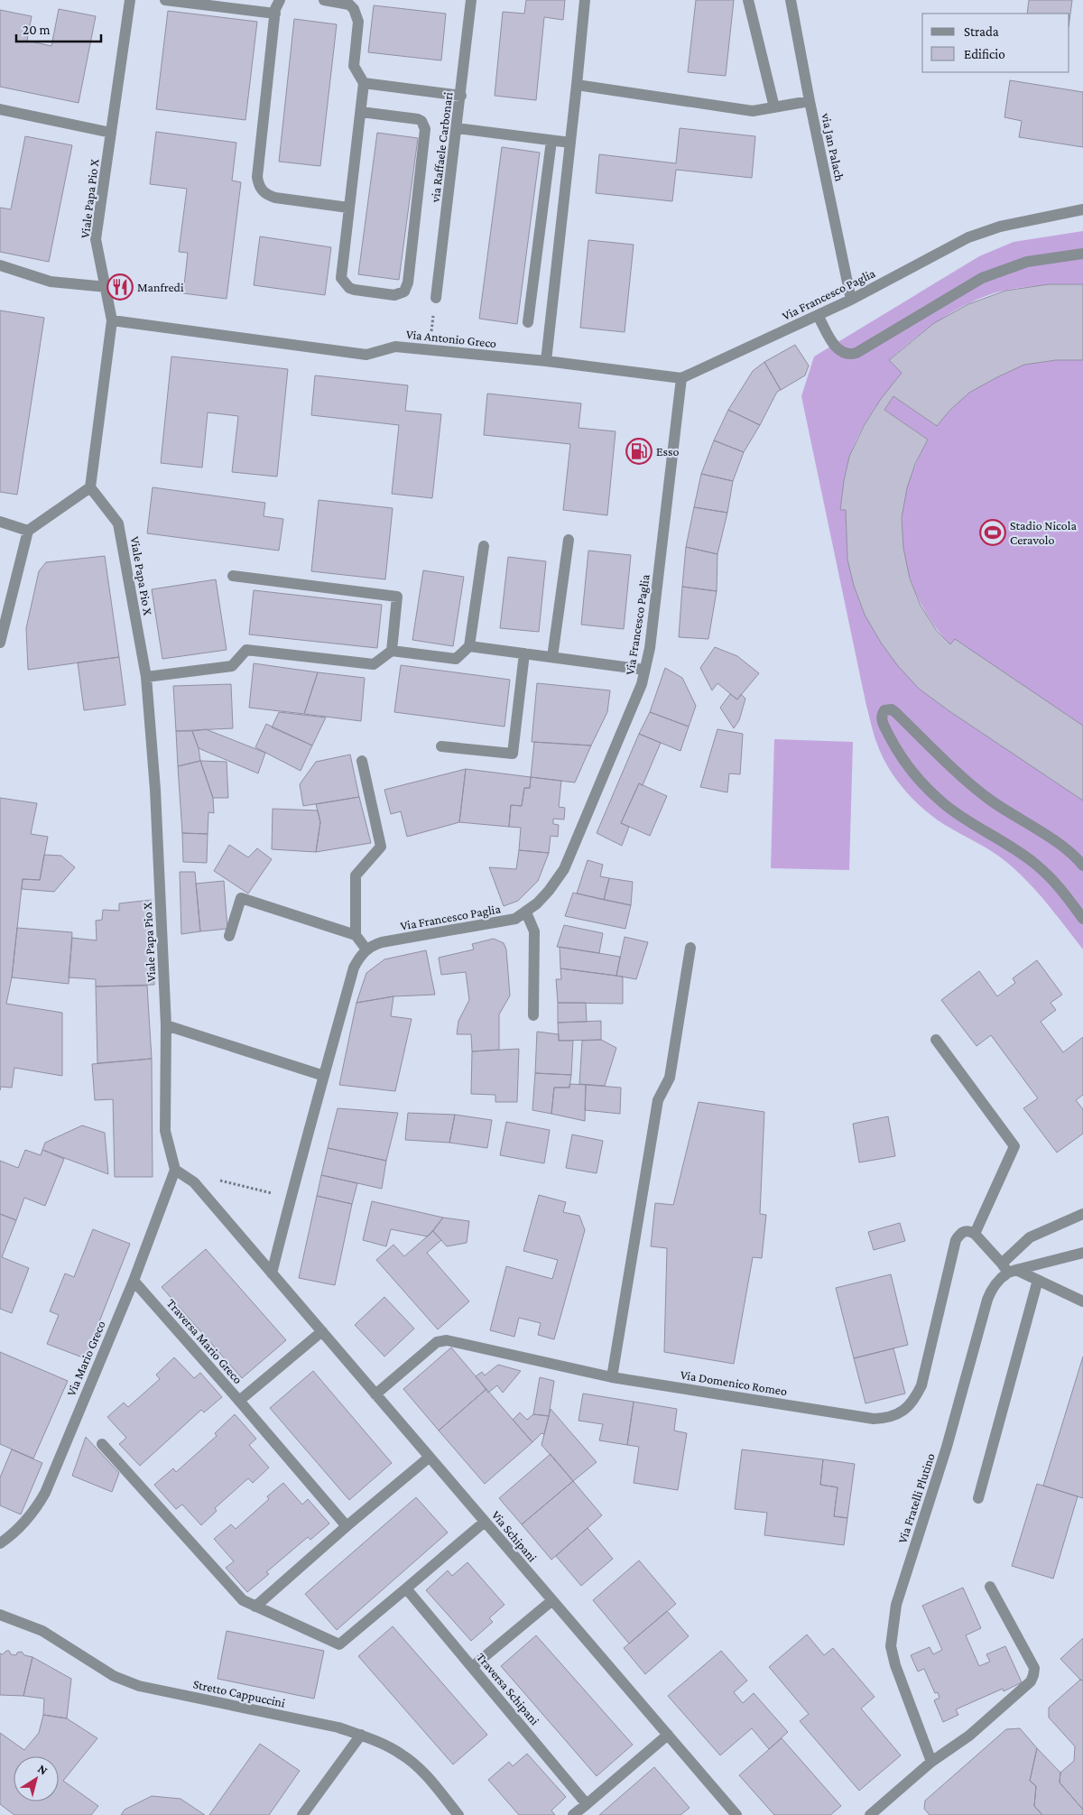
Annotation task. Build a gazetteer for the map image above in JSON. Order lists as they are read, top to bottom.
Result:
{
  "streets": {
    "street": [
      "via Raffaele Carbonari",
      "via Jan Palach",
      "Viale Papa Pio X",
      "Via Francesco Paglia",
      "Via Antonio Greco",
      "Traversa Mario Greco",
      "Via Mario Greco",
      "Via Domenico Romeo",
      "Via Fratelli Plutino",
      "Via Schipani",
      "Traversa Schipani",
      "Stretto Cappuccini"
    ]
  },
  "crossings": [
    ["via Jan Palach", "Via Francesco Paglia"],
    ["Viale Papa Pio X", "Via Antonio Greco"],
    ["Viale Papa Pio X", "Via Mario Greco"],
    ["Viale Papa Pio X", "Via Schipani"],
    ["Via Francesco Paglia", "Via Antonio Greco"],
    ["Traversa Mario Greco", "Via Mario Greco"],
    ["Traversa Mario Greco", "Via Schipani"],
    ["Via Mario Greco", "Via Schipani"],
    ["Via Domenico Romeo", "Via Schipani"]
  ],
  "places": {
    "restaurant": ["Manfredi"],
    "fuel station": ["Esso"],
    "sports": ["Stadio Nicola Ceravolo"]
  },
  "legend": ["Strada", "Edificio"],
  "scale_bar": "20 m",
  "north": "top right"
}
